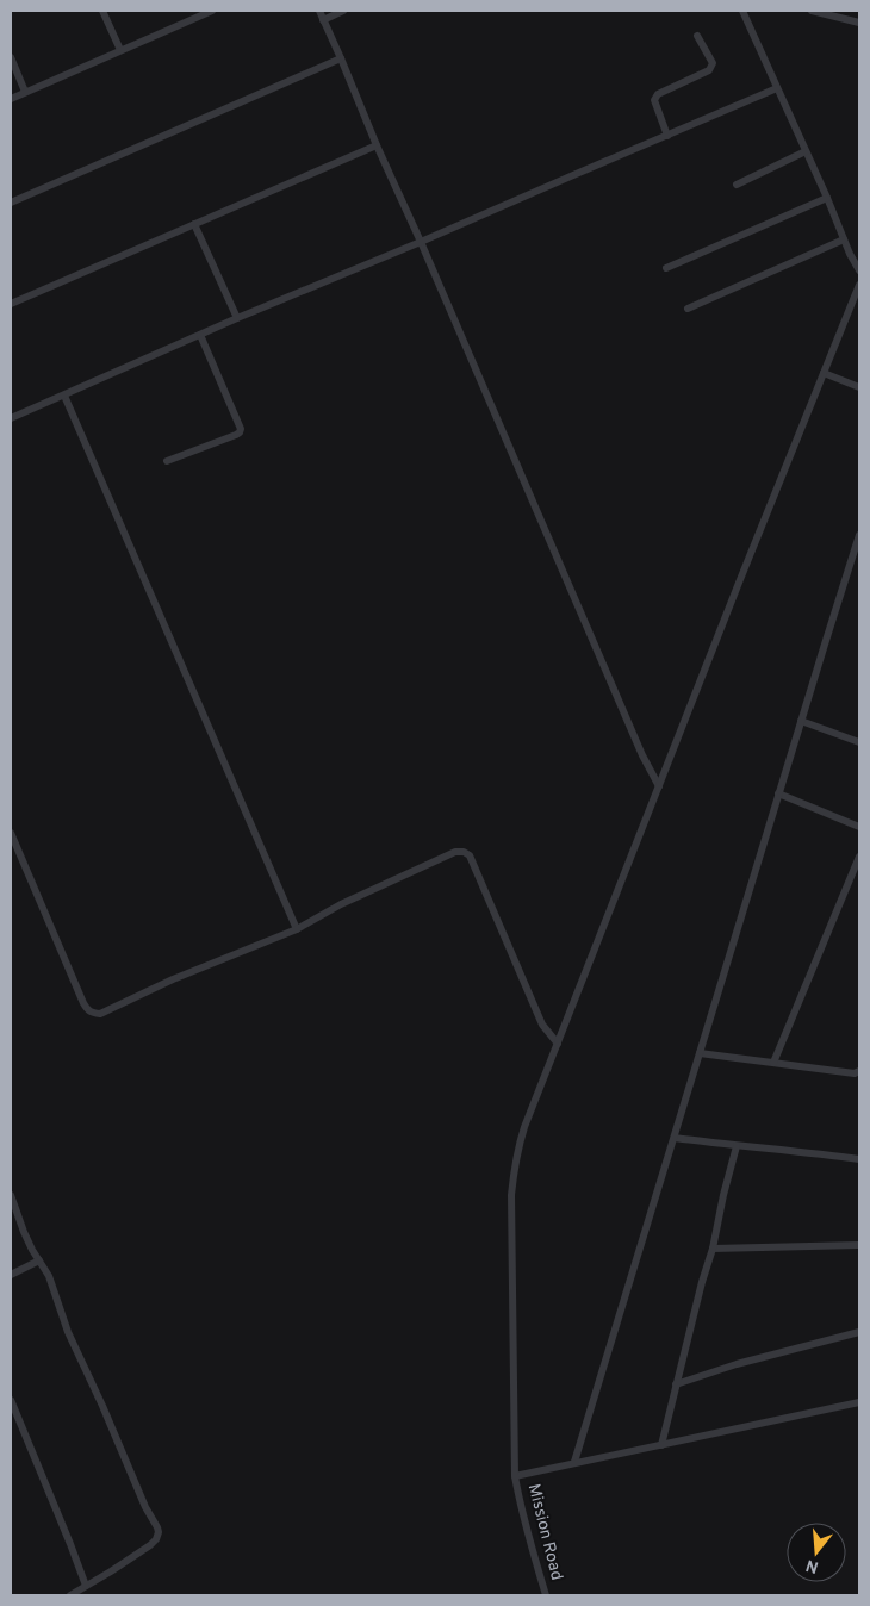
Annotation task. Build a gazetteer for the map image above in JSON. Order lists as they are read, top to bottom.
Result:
{
  "streets": {
    "street": ["Mission Road"]
  },
  "north": "bottom"
}
